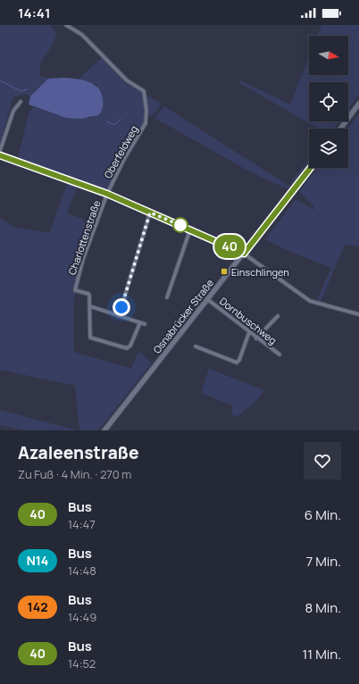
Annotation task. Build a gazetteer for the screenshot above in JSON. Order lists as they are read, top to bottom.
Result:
{
  "streets": {
    "main road": ["Osnabrücker Straße"],
    "street": ["Oberfeldweg", "Charlottenstraße", "Dornbuschweg"]
  },
  "crossings": [
    ["Oberfeldweg", "Charlottenstraße"],
    ["Osnabrücker Straße", "Dornbuschweg"]
  ],
  "places": {
    "transit": ["Einschlingen"]
  },
  "lines": ["bus line 40"],
  "north": "right",
  "page": {
    "status": "14:41",
    "on_map": "40",
    "heading": ["Azaleenstraße", "Zu Fuß · 4 Min. · 270 m"],
    "list": [
      {
        "mark": "40",
        "name": "Bus",
        "note": "14:47",
        "value": "6 Min."
      },
      {
        "mark": "N14",
        "name": "Bus",
        "note": "14:48",
        "value": "7 Min."
      },
      {
        "mark": "142",
        "name": "Bus",
        "note": "14:49",
        "value": "8 Min."
      },
      {
        "mark": "40",
        "name": "Bus",
        "note": "14:52",
        "value": "11 Min."
      }
    ]
  }
}
